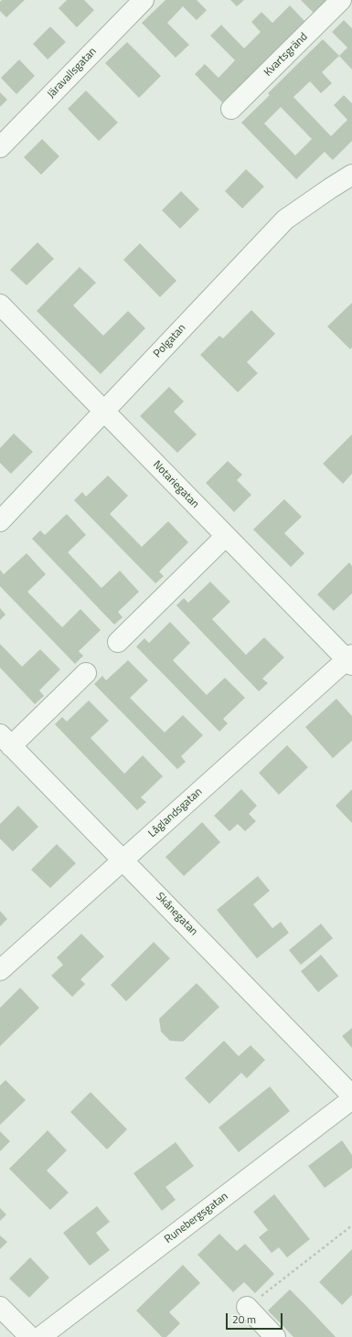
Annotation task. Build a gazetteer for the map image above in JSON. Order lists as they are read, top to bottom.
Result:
{
  "streets": {
    "street": [
      "Kvartsgränd",
      "Järavallsgatan",
      "Polgatan",
      "Notariegatan",
      "Låglandsgatan",
      "Skånegatan",
      "Runebergsgatan"
    ]
  },
  "crossings": [
    ["Polgatan", "Notariegatan"],
    ["Notariegatan", "Låglandsgatan"],
    ["Låglandsgatan", "Skånegatan"]
  ],
  "scale_bar": "20 m"
}
